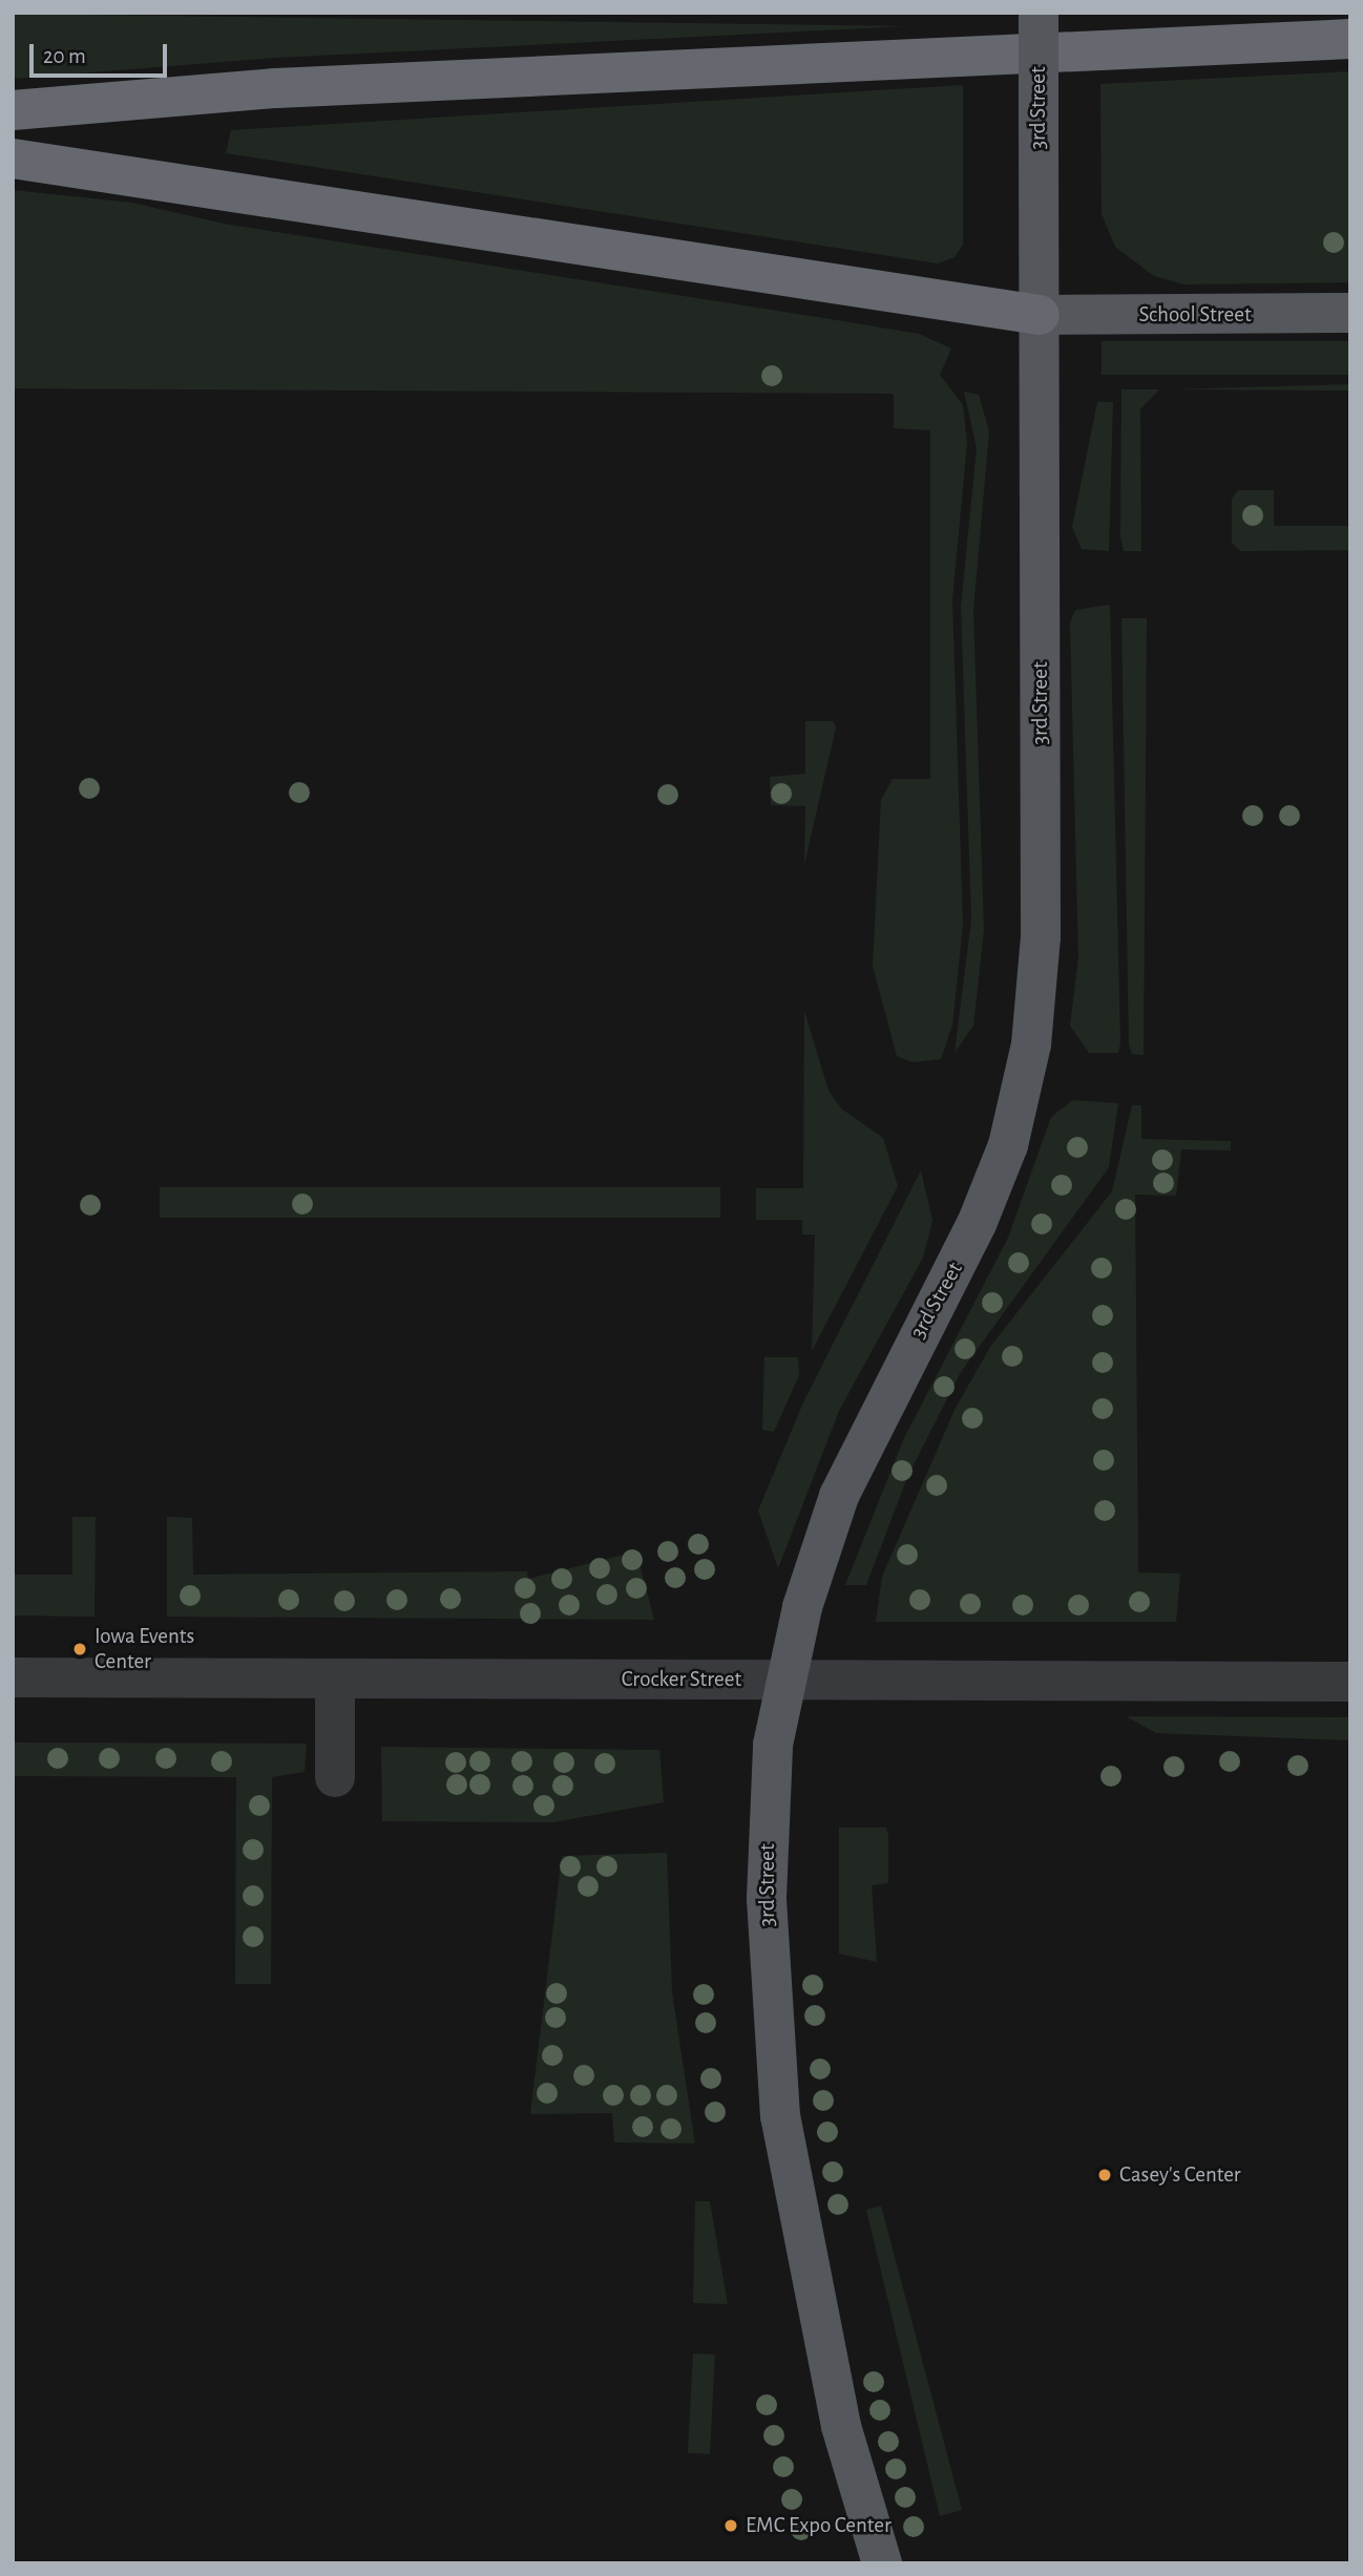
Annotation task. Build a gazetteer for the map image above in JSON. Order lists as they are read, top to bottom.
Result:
{
  "streets": {
    "main road": ["3rd Street", "School Street"],
    "street": ["Crocker Street"]
  },
  "crossings": [
    ["3rd Street", "School Street"],
    ["3rd Street", "Crocker Street"]
  ],
  "places": ["Iowa Events Center", "Casey's Center", "EMC Expo Center"],
  "scale_bar": "20 m"
}
